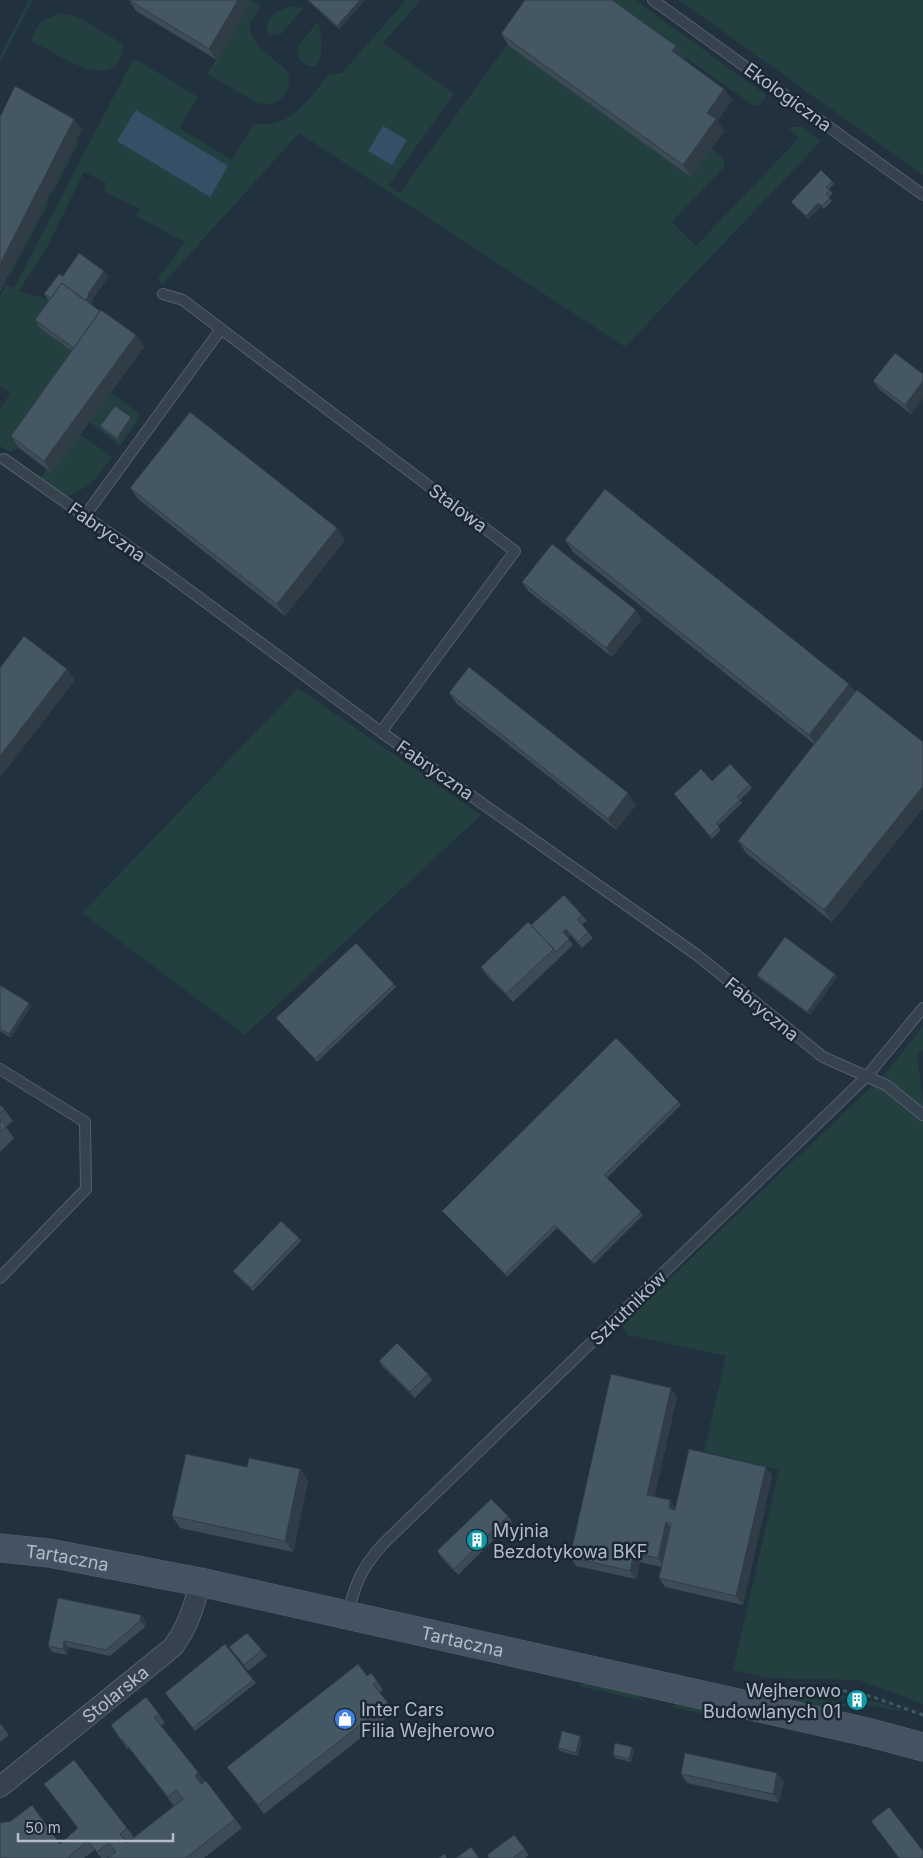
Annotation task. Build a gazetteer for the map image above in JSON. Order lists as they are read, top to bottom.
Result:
{
  "streets": {
    "street": ["Tartaczna", "Stolarska"],
    "lane": [
      "Ekologiczna",
      "Stalowa",
      "Fabryczna",
      "Szkutników"
    ]
  },
  "crossings": [
    ["Stalowa", "Fabryczna"],
    ["Fabryczna", "Szkutników"],
    ["Szkutników", "Tartaczna"],
    ["Tartaczna", "Stolarska"]
  ],
  "places": {
    "building": ["Myjnia Bezdotykowa BKF", "Wejherowo Budowlanych 01"],
    "shop": ["Inter Cars Filia Wejherowo"]
  },
  "scale_bar": "50 m"
}
